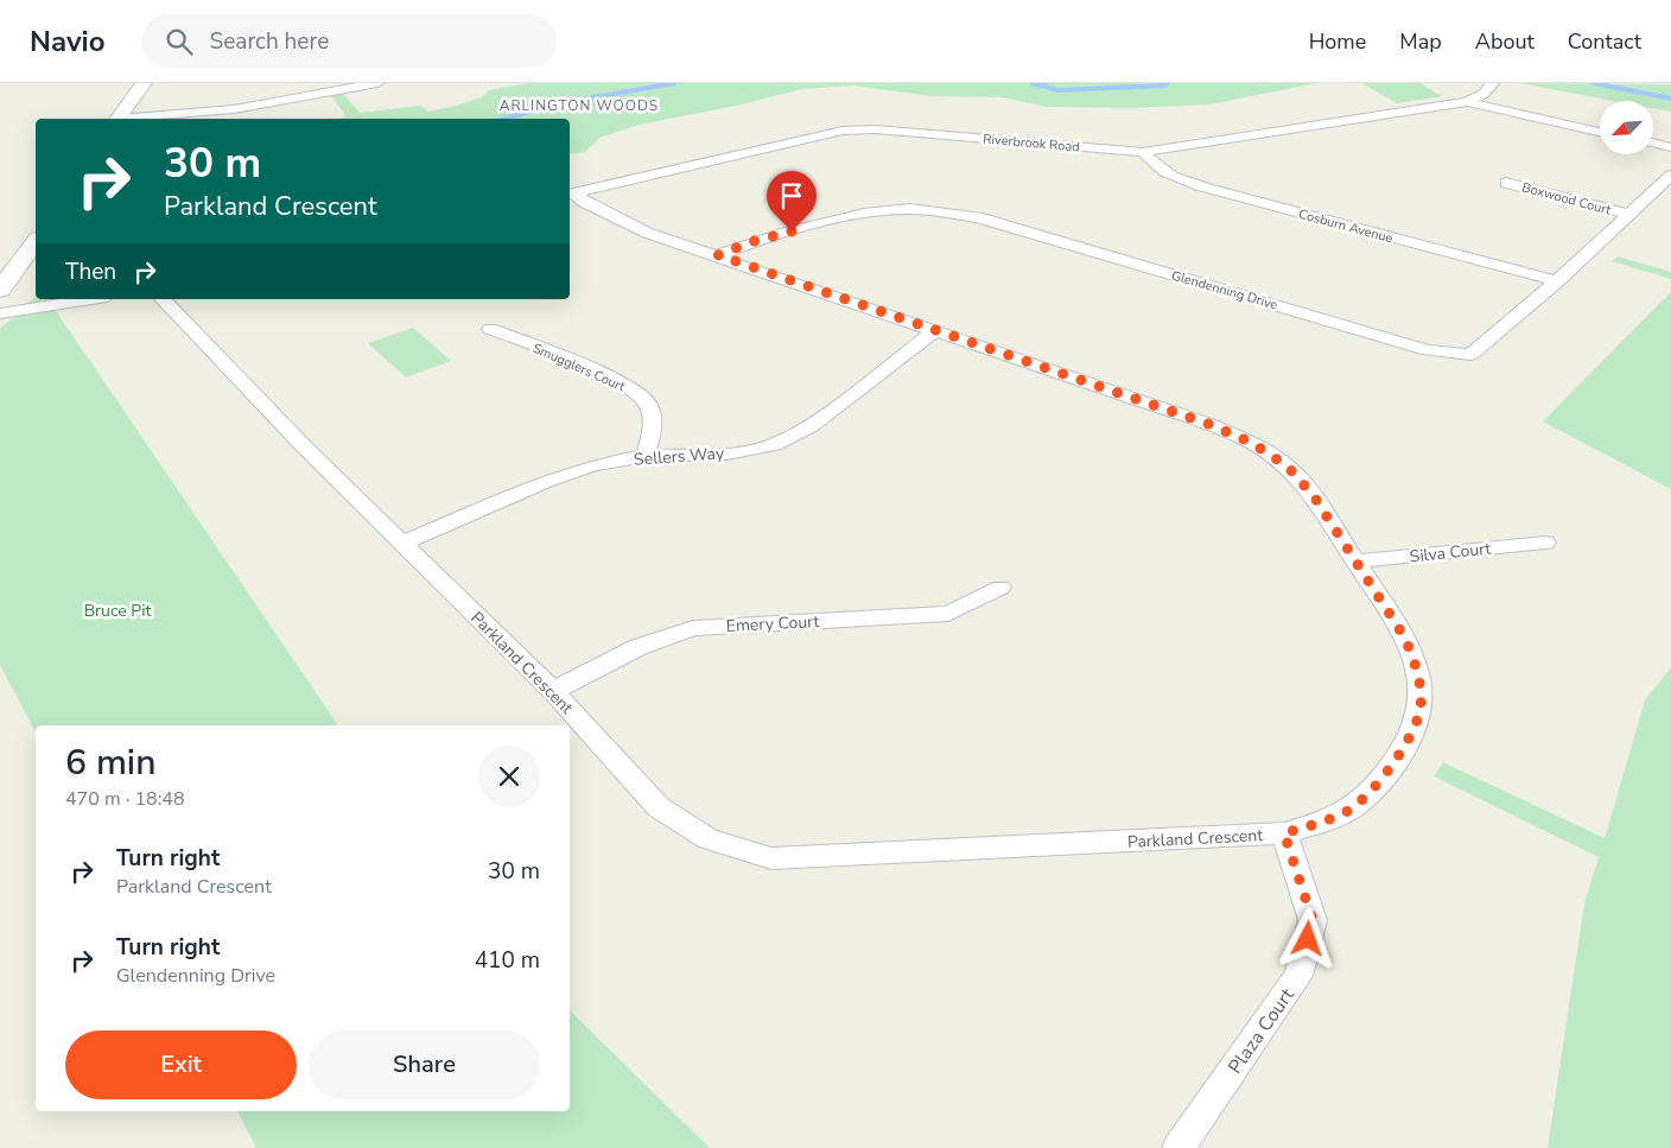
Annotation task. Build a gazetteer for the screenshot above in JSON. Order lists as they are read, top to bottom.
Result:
{
  "streets": {
    "street": [
      "Riverbrook Road",
      "Boxwood Court",
      "Cosburn Avenue",
      "Glendenning Drive",
      "Smugglers Court",
      "Sellers Way",
      "Silva Court",
      "Emery Court",
      "Parkland Crescent",
      "Plaza Court"
    ]
  },
  "crossings": [
    ["Riverbrook Road", "Cosburn Avenue"],
    ["Riverbrook Road", "Parkland Crescent"],
    ["Boxwood Court", "Glendenning Drive"],
    ["Cosburn Avenue", "Glendenning Drive"],
    ["Glendenning Drive", "Parkland Crescent"],
    ["Smugglers Court", "Sellers Way"],
    ["Sellers Way", "Parkland Crescent"],
    ["Silva Court", "Parkland Crescent"],
    ["Emery Court", "Parkland Crescent"],
    ["Parkland Crescent", "Plaza Court"]
  ],
  "districts": ["ARLINGTON WOODS"],
  "parks": ["Bruce Pit"],
  "north": "bottom left",
  "page": {
    "header": "Navio",
    "search": "Search here",
    "nav": [
      "Home",
      "Map",
      "About",
      "Contact"
    ],
    "turn": ["30 m", "Parkland Crescent"],
    "then": "Then",
    "heading": ["6 min", "470 m · 18:48"],
    "list": [
      {
        "name": "Turn right",
        "note": "Parkland Crescent",
        "value": "30 m"
      },
      {
        "name": "Turn right",
        "note": "Glendenning Drive",
        "value": "410 m"
      }
    ],
    "buttons": ["Exit", "Share"]
  }
}
